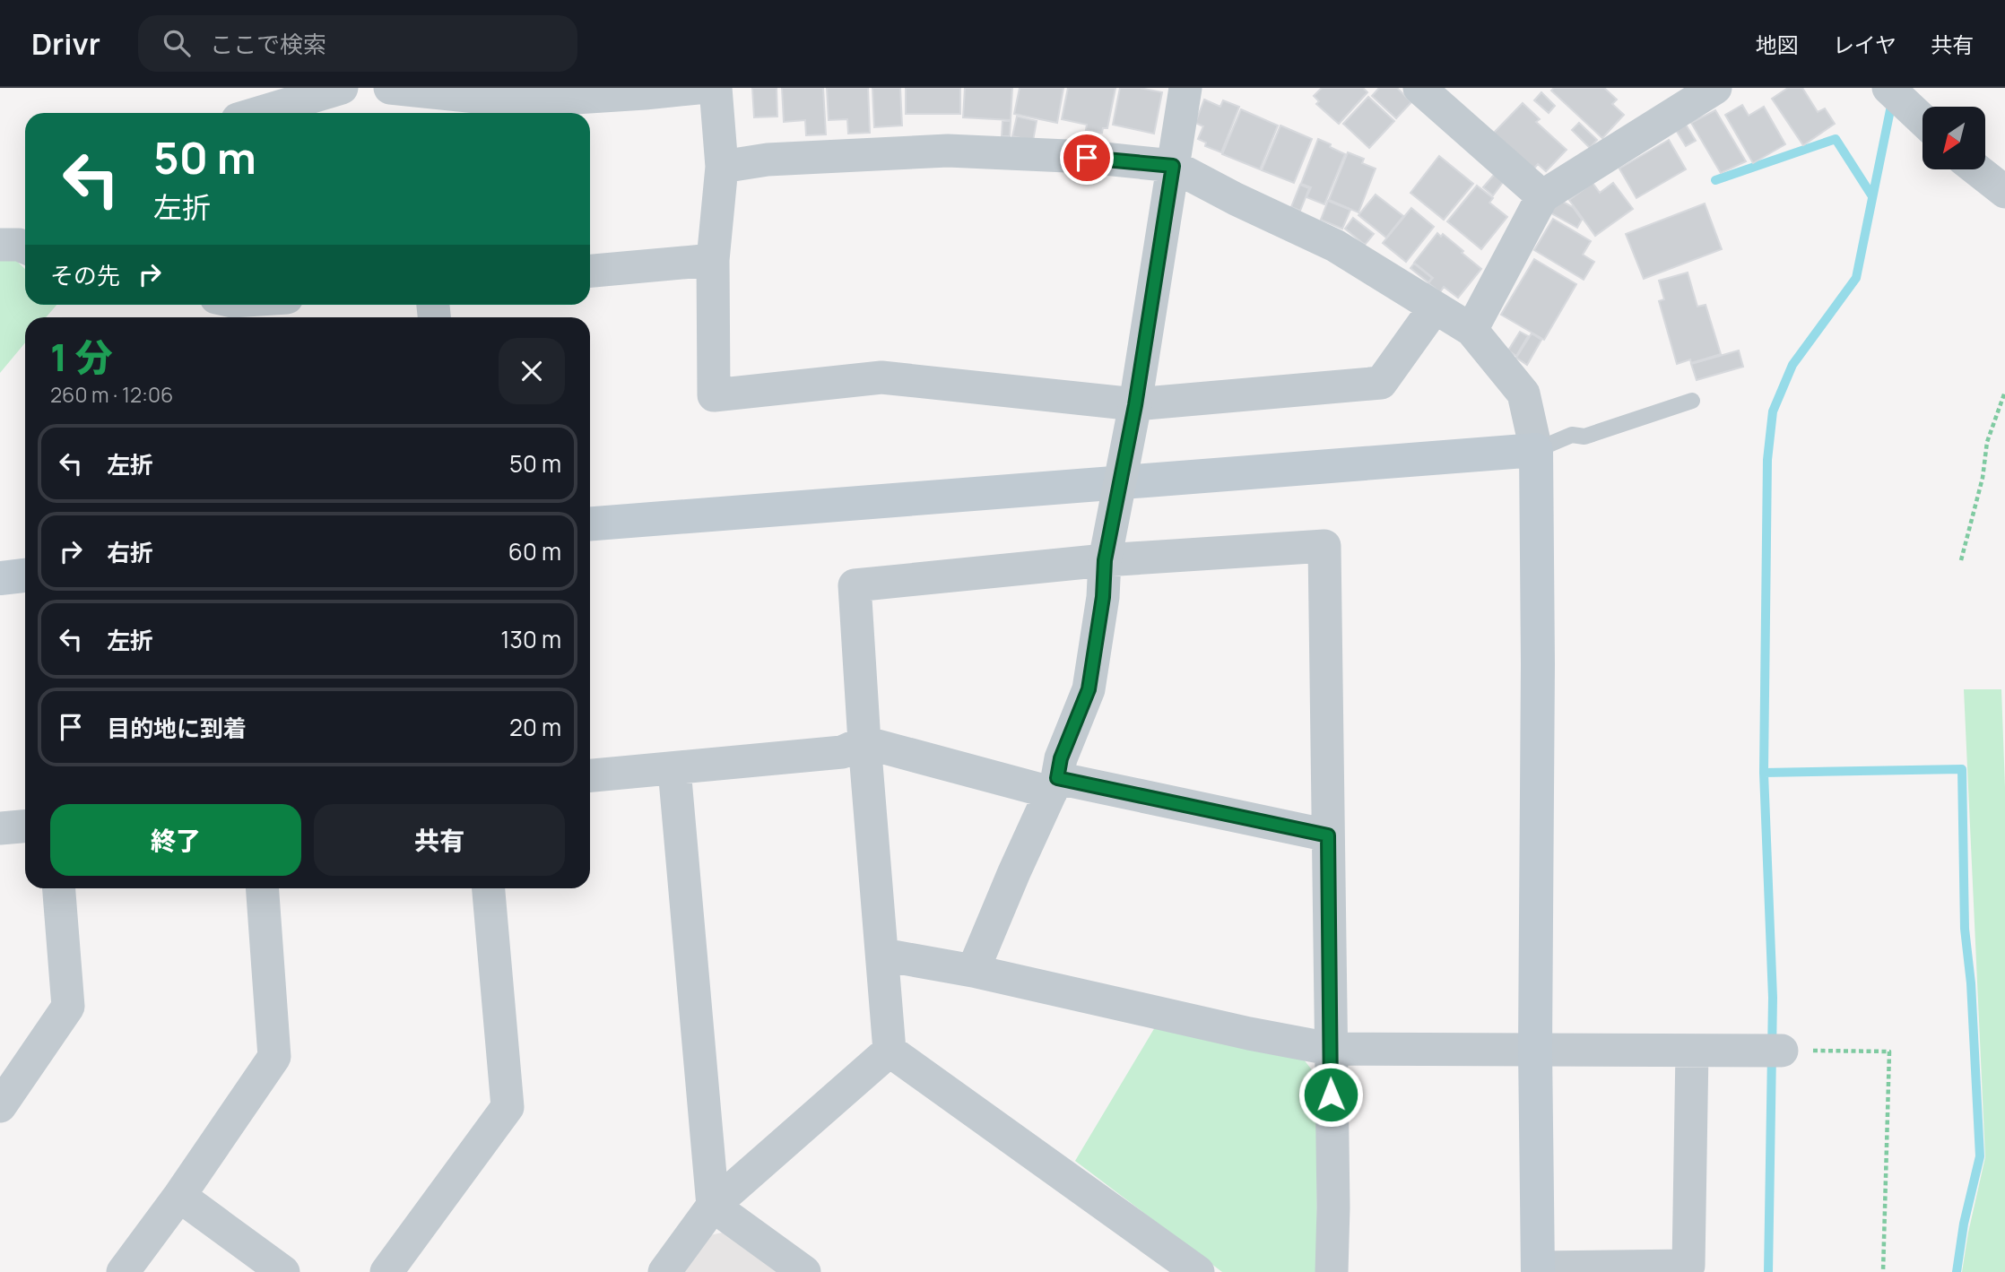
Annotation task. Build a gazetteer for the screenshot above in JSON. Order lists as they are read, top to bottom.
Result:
{
  "north": "bottom left",
  "page": {
    "header": "Drivr",
    "search": "ここで検索",
    "nav": ["地図", "レイヤ", "共有"],
    "turn": ["50 m", "左折"],
    "then": "その先",
    "heading": ["1 分", "260 m · 12:06"],
    "list": [
      {
        "name": "左折",
        "value": "50 m"
      },
      {
        "name": "右折",
        "value": "60 m"
      },
      {
        "name": "左折",
        "value": "130 m"
      },
      {
        "name": "目的地に到着",
        "value": "20 m"
      }
    ],
    "buttons": ["終了", "共有"]
  }
}
